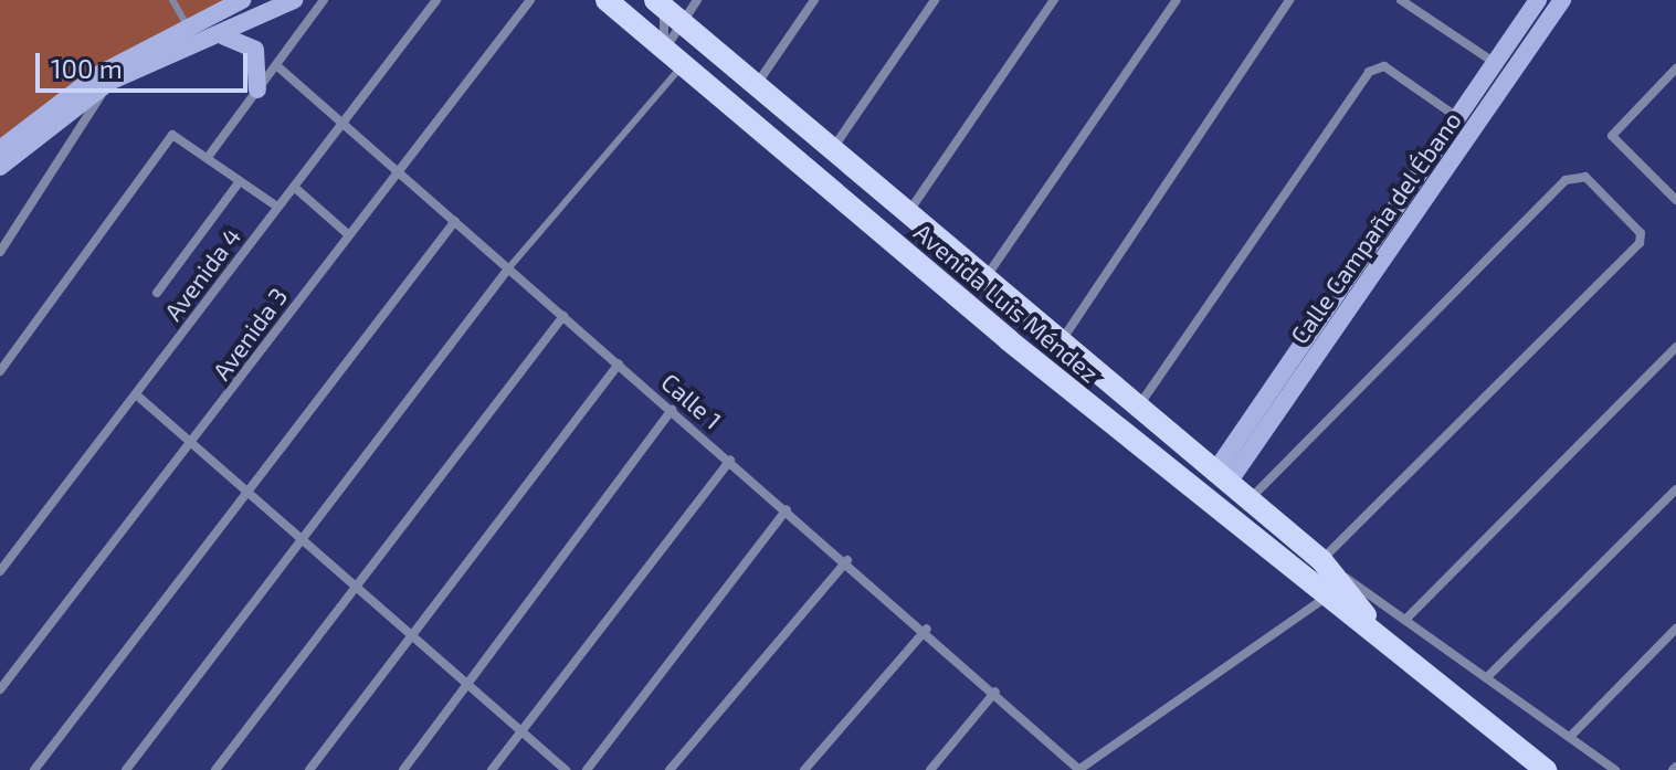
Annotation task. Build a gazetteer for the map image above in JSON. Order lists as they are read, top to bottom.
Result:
{
  "streets": {
    "main road": ["Avenida Luis Méndez"],
    "street": [
      "Calle Campaña del Ébano",
      "Avenida 4",
      "Avenida 3",
      "Calle 1"
    ]
  },
  "crossings": [
    ["Calle Campaña del Ébano", "Avenida Luis Méndez"],
    ["Avenida 4", "Calle 1"],
    ["Avenida 3", "Calle 1"]
  ],
  "scale_bar": "100 m"
}
